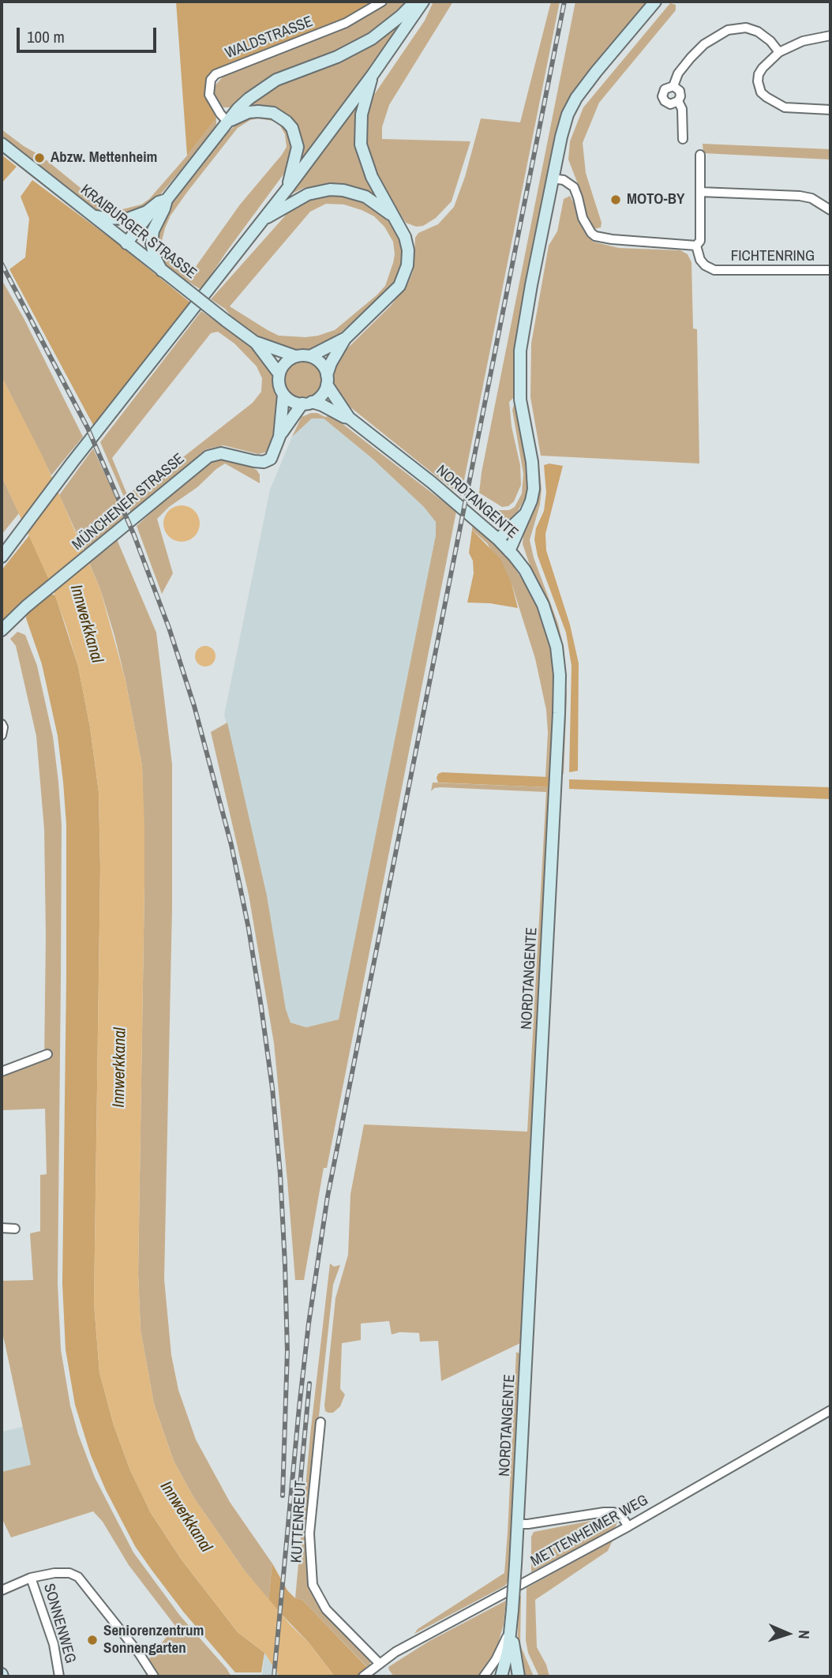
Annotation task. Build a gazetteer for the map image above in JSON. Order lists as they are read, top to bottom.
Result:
{
  "streets": {
    "main road": ["KRAIBURGER STRASSE", "MÜNCHENER STRASSE", "NORDTANGENTE"],
    "street": [
      "WALDSTRASSE",
      "FICHTENRING",
      "KUTTENREUT",
      "METTENHEIMER WEG",
      "SONNENWEG"
    ]
  },
  "crossings": [
    ["KRAIBURGER STRASSE", "MÜNCHENER STRASSE"],
    ["KRAIBURGER STRASSE", "NORDTANGENTE"],
    ["MÜNCHENER STRASSE", "NORDTANGENTE"],
    ["KUTTENREUT", "METTENHEIMER WEG"]
  ],
  "water": ["Innwerkkanal"],
  "places": ["Abzw. Mettenheim", "MOTO-BY", "Seniorenzentrum Sonnengarten"],
  "scale_bar": "100 m",
  "north": "right"
}
